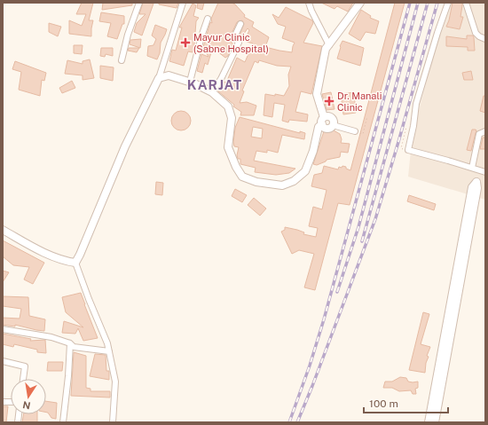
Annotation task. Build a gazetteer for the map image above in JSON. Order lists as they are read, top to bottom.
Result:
{
  "districts": ["KARJAT"],
  "places": {
    "health": ["Mayur Clinic (Sabne Hospital)", "Dr. Manali Clinic"]
  },
  "scale_bar": "100 m",
  "north": "bottom"
}
